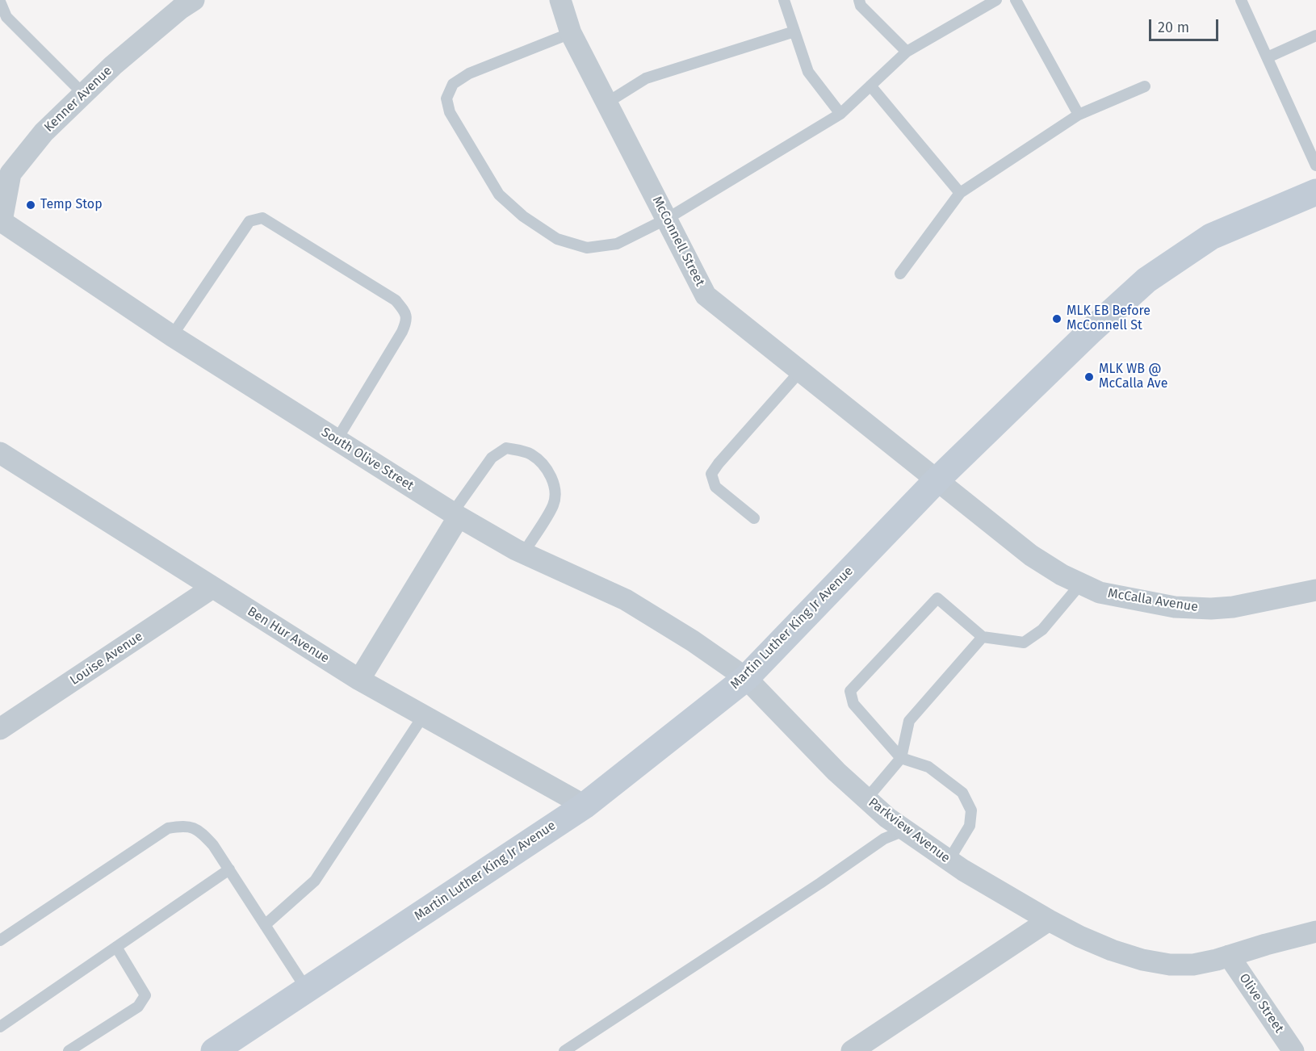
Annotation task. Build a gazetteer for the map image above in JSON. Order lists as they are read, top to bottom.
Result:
{
  "streets": {
    "main road": ["Martin Luther King Jr Avenue"],
    "street": [
      "Kenner Avenue",
      "McConnell Street",
      "South Olive Street",
      "McCalla Avenue",
      "Ben Hur Avenue",
      "Louise Avenue",
      "Parkview Avenue",
      "Olive Street"
    ]
  },
  "crossings": [
    ["Kenner Avenue", "South Olive Street"],
    ["McConnell Street", "McCalla Avenue"],
    ["McConnell Street", "Martin Luther King Jr Avenue"],
    ["South Olive Street", "Martin Luther King Jr Avenue"],
    ["South Olive Street", "Parkview Avenue"],
    ["McCalla Avenue", "Martin Luther King Jr Avenue"],
    ["Martin Luther King Jr Avenue", "Ben Hur Avenue"],
    ["Martin Luther King Jr Avenue", "Parkview Avenue"],
    ["Ben Hur Avenue", "Louise Avenue"],
    ["Parkview Avenue", "Olive Street"]
  ],
  "places": ["Temp Stop", "MLK EB Before McConnell St", "MLK WB @ McCalla Ave"],
  "scale_bar": "20 m"
}
